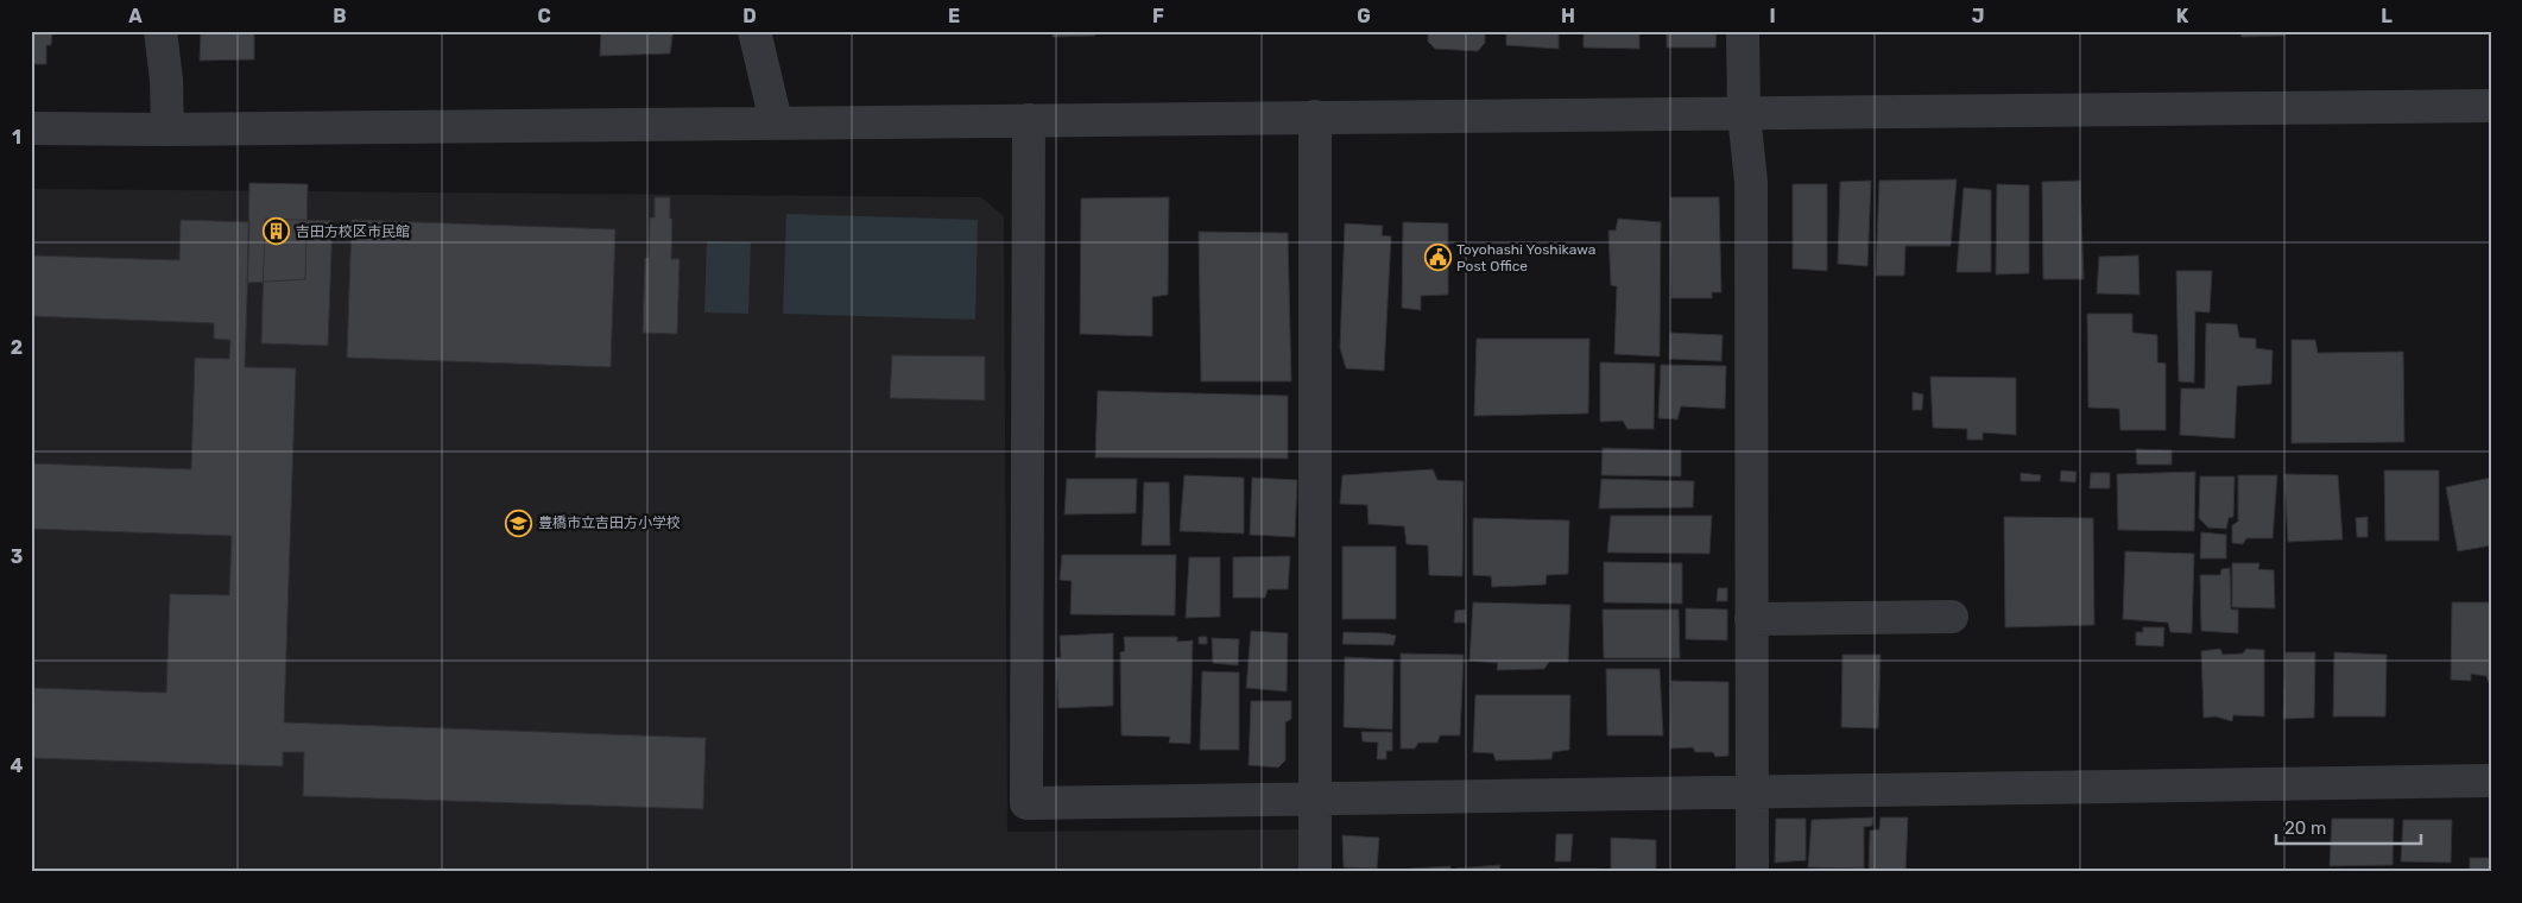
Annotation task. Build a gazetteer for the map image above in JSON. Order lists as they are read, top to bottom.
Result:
{
  "places": {
    "building": ["吉田方校区市民館"],
    "public building": ["Toyohashi Yoshikawa Post Office"],
    "school or university": ["豊橋市立吉田方小学校"]
  },
  "scale_bar": "20 m",
  "grid": {
    "columns": [
      "A",
      "B",
      "C",
      "D",
      "E",
      "F",
      "G",
      "H",
      "I",
      "J",
      "K",
      "L"
    ],
    "rows": [
      "1",
      "2",
      "3",
      "4"
    ]
  }
}
